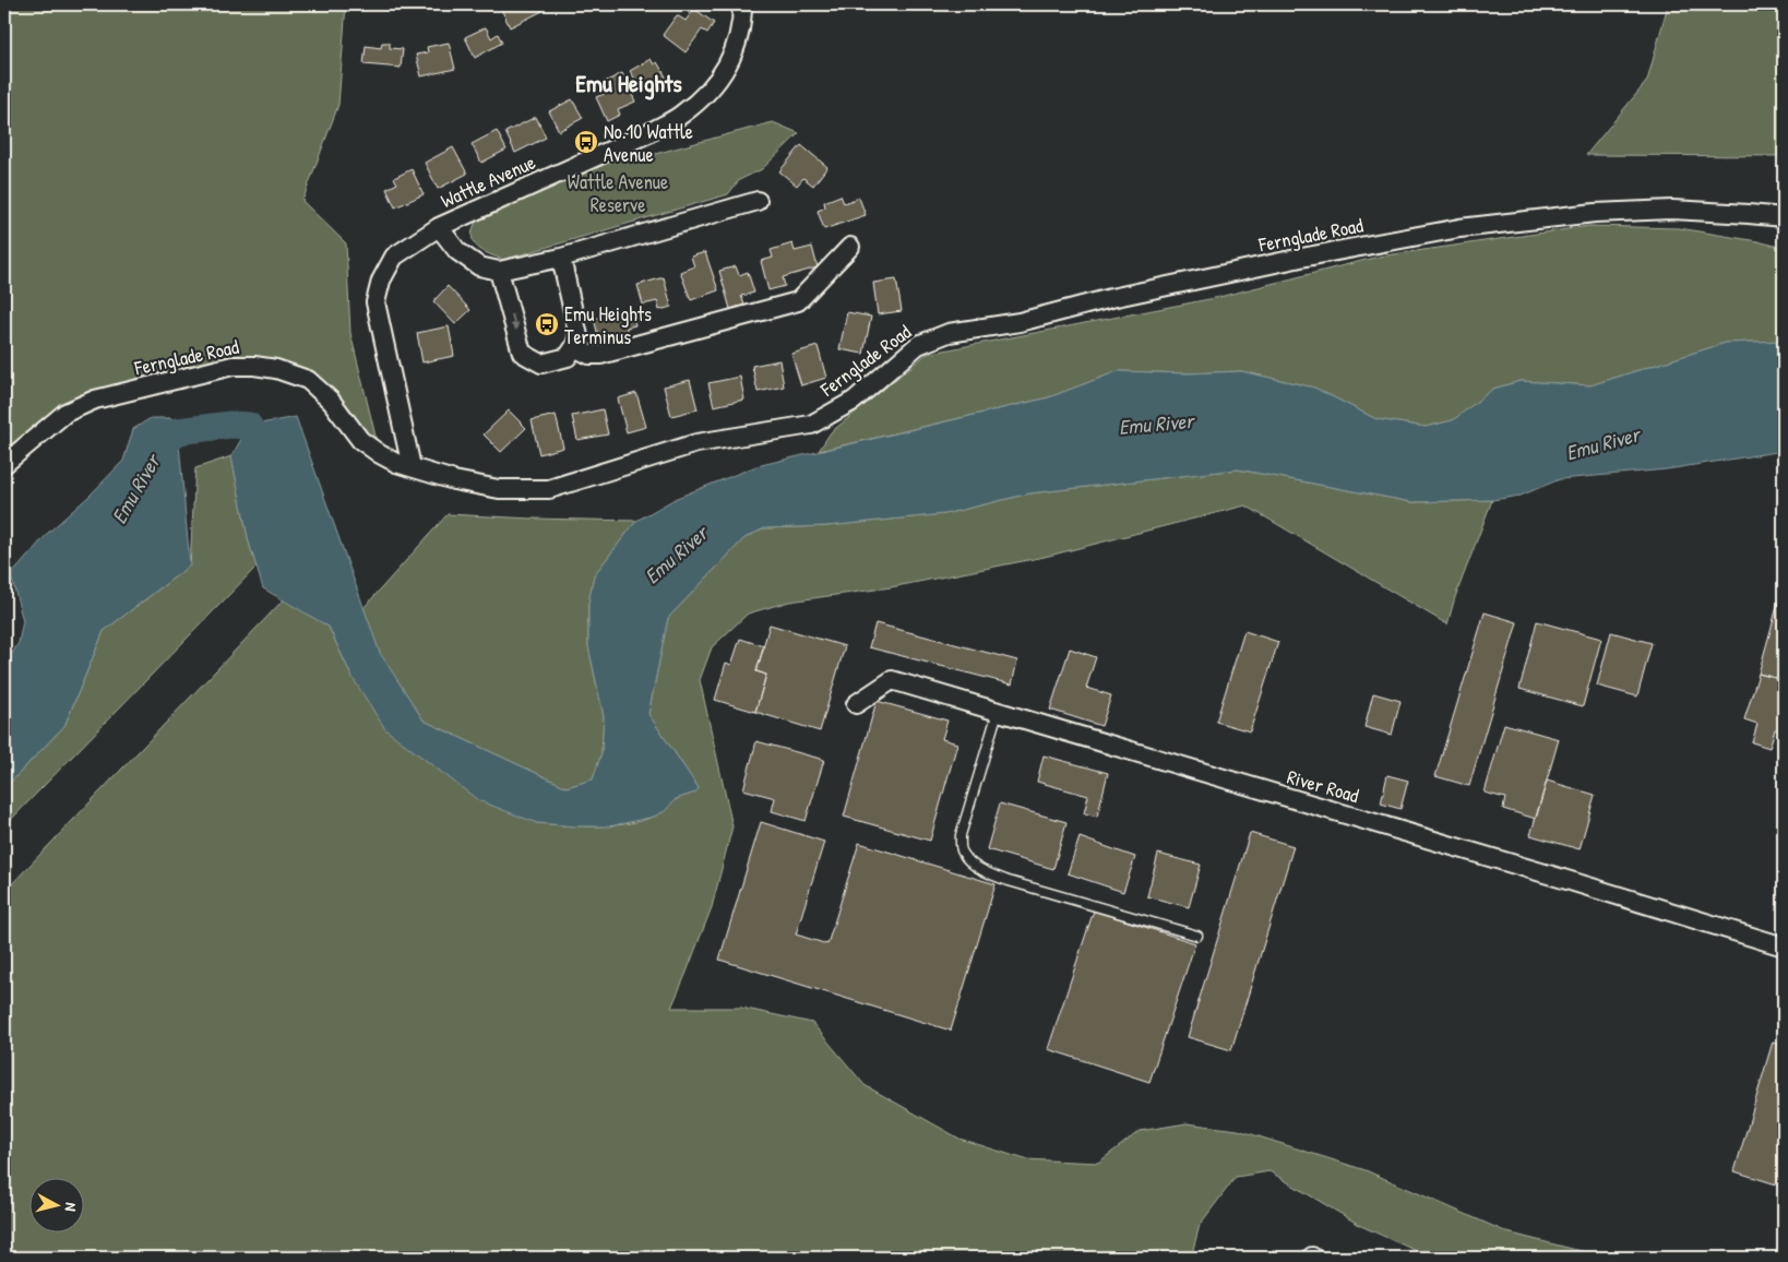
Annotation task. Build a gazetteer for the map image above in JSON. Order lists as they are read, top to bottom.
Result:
{
  "streets": {
    "street": ["Wattle Avenue", "Fernglade Road", "River Road"]
  },
  "crossings": [
    ["Wattle Avenue", "Fernglade Road"]
  ],
  "districts": ["Emu Heights"],
  "water": ["Emu River"],
  "parks": ["Wattle Avenue Reserve"],
  "places": {
    "bus stop": ["No.10 Wattle Avenue", "Emu Heights Terminus"]
  },
  "north": "right"
}
